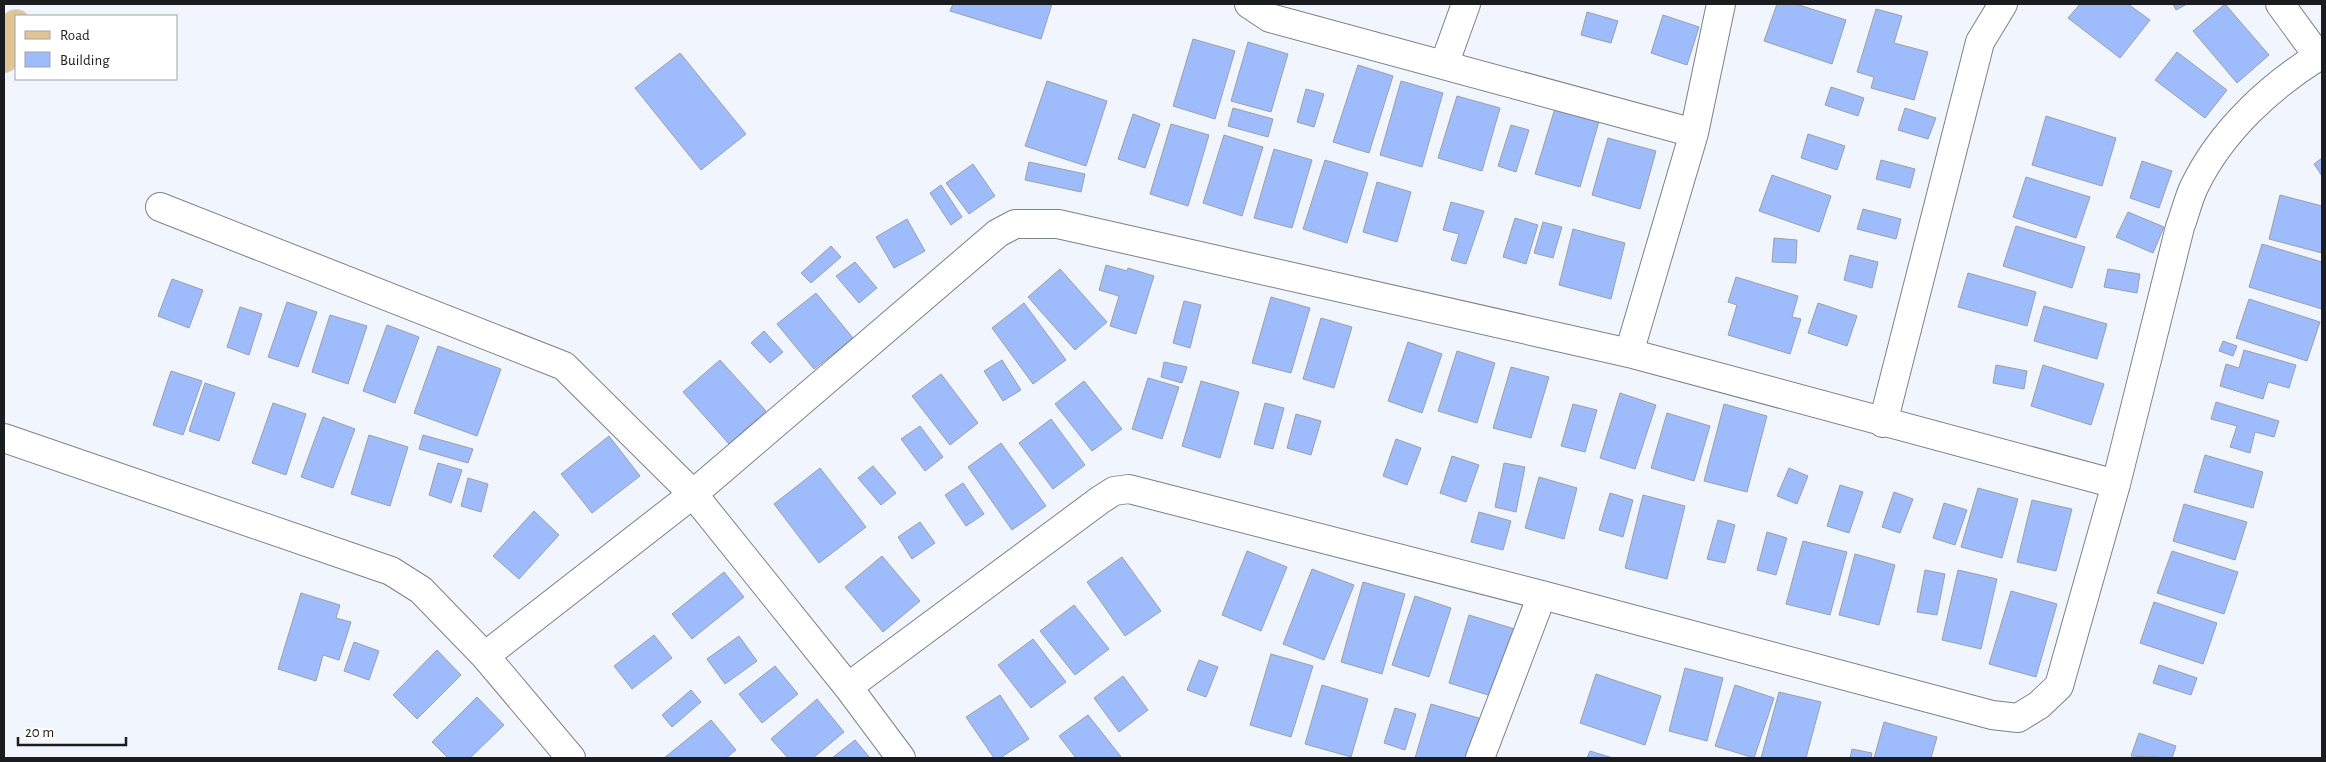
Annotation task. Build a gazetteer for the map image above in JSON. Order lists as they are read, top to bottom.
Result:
{
  "legend": ["Road", "Building"],
  "scale_bar": "20 m"
}
